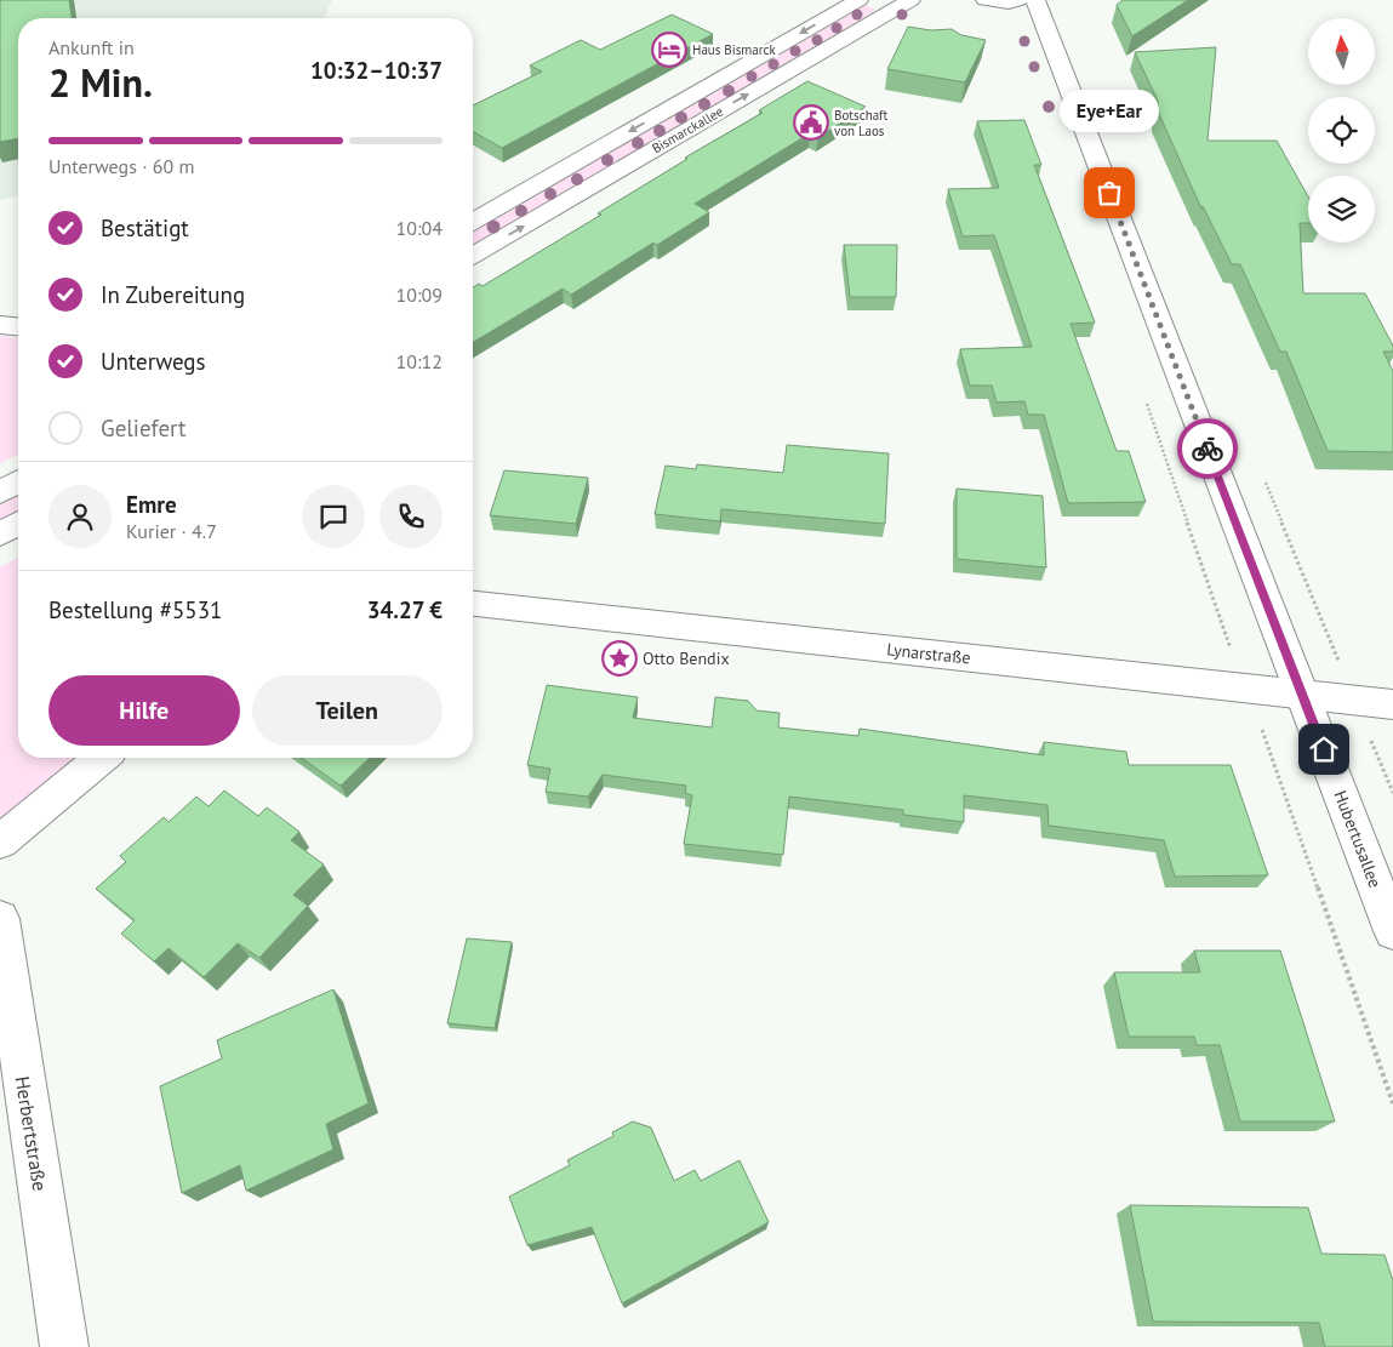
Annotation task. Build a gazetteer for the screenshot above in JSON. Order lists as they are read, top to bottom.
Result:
{
  "streets": {
    "street": [
      "Bismarckallee",
      "Lynarstraße",
      "Hubertusallee",
      "Herbertstraße"
    ]
  },
  "crossings": [
    ["Lynarstraße", "Hubertusallee"]
  ],
  "places": {
    "hotel": ["Haus Bismarck"],
    "public building": ["Botschaft von Laos"],
    "other": ["Eye+Ear"],
    "place": ["Otto Bendix"]
  },
  "north": "top",
  "page": {
    "heading": ["2 Min.", "Ankunft in", "10:32–10:37"],
    "panel": [
      "Emre",
      "Kurier · 4.7",
      "Bestellung #5531",
      "34.27 €"
    ],
    "bubble": "Eye+Ear",
    "bar": "Unterwegs · 60 m",
    "list": [
      ["Bestätigt", "10:04"],
      ["In Zubereitung", "10:09"],
      ["Unterwegs", "10:12"],
      "Geliefert"
    ],
    "buttons": ["Hilfe", "Teilen"]
  }
}
